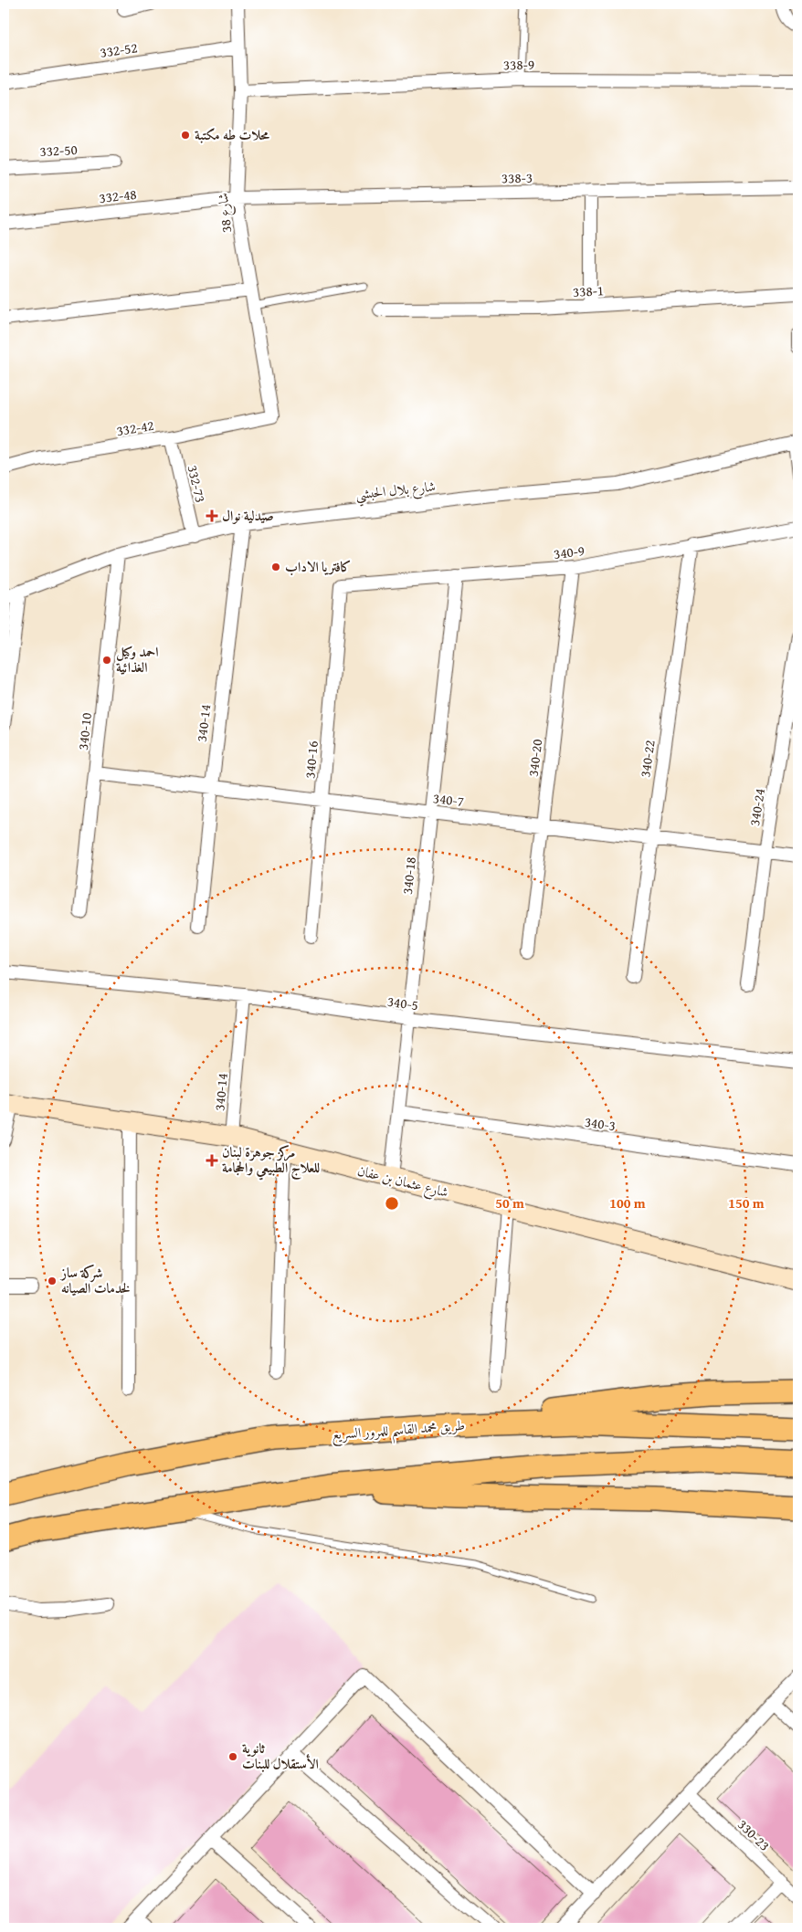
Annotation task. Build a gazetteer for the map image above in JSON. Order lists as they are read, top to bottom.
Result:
{
  "streets": {
    "highway": ["طريق محمد القاسم للمرور السريع"],
    "street": [
      "332-52",
      "338-9",
      "332-50",
      "338-3",
      "332-48",
      "شارع 38",
      "338-1",
      "332-42",
      "332-73",
      "شارع بلال الحبشي",
      "340-9",
      "340-14",
      "340-10",
      "340-20",
      "340-22",
      "340-16",
      "340-7",
      "340-24",
      "340-18",
      "340-5",
      "340-3",
      "شارع عثمان بن عفان",
      "330-23"
    ]
  },
  "crossings": [
    ["332-52", "شارع 38"],
    ["338-9", "شارع 38"],
    ["338-3", "332-48"],
    ["338-3", "شارع 38"],
    ["332-48", "شارع 38"],
    ["شارع 38", "332-42"],
    ["332-42", "332-73"],
    ["332-73", "شارع بلال الحبشي"],
    ["شارع بلال الحبشي", "340-14"],
    ["شارع بلال الحبشي", "340-10"],
    ["340-9", "340-20"],
    ["340-9", "340-22"],
    ["340-9", "340-16"],
    ["340-9", "340-18"],
    ["340-14", "340-7"],
    ["340-14", "340-5"],
    ["340-14", "شارع عثمان بن عفان"],
    ["340-10", "340-7"],
    ["340-20", "340-7"],
    ["340-22", "340-7"],
    ["340-16", "340-7"],
    ["340-7", "340-24"],
    ["340-7", "340-18"],
    ["340-18", "340-5"],
    ["340-18", "340-3"],
    ["340-18", "شارع عثمان بن عفان"]
  ],
  "places": {
    "other": [
      "محلات طه مكتبة",
      "كافتريا الاداب",
      "احمد وكيل الغذائية",
      "شركة ساز لخدمات الصيانه",
      "ثانوية الأستقلال للبنات"
    ],
    "health": ["صيدلية نوال", "مركز جوهرة لبنان للعلاج الطبيعي والحجامة"]
  },
  "rings": ["50 m", "100 m", "150 m"]
}
